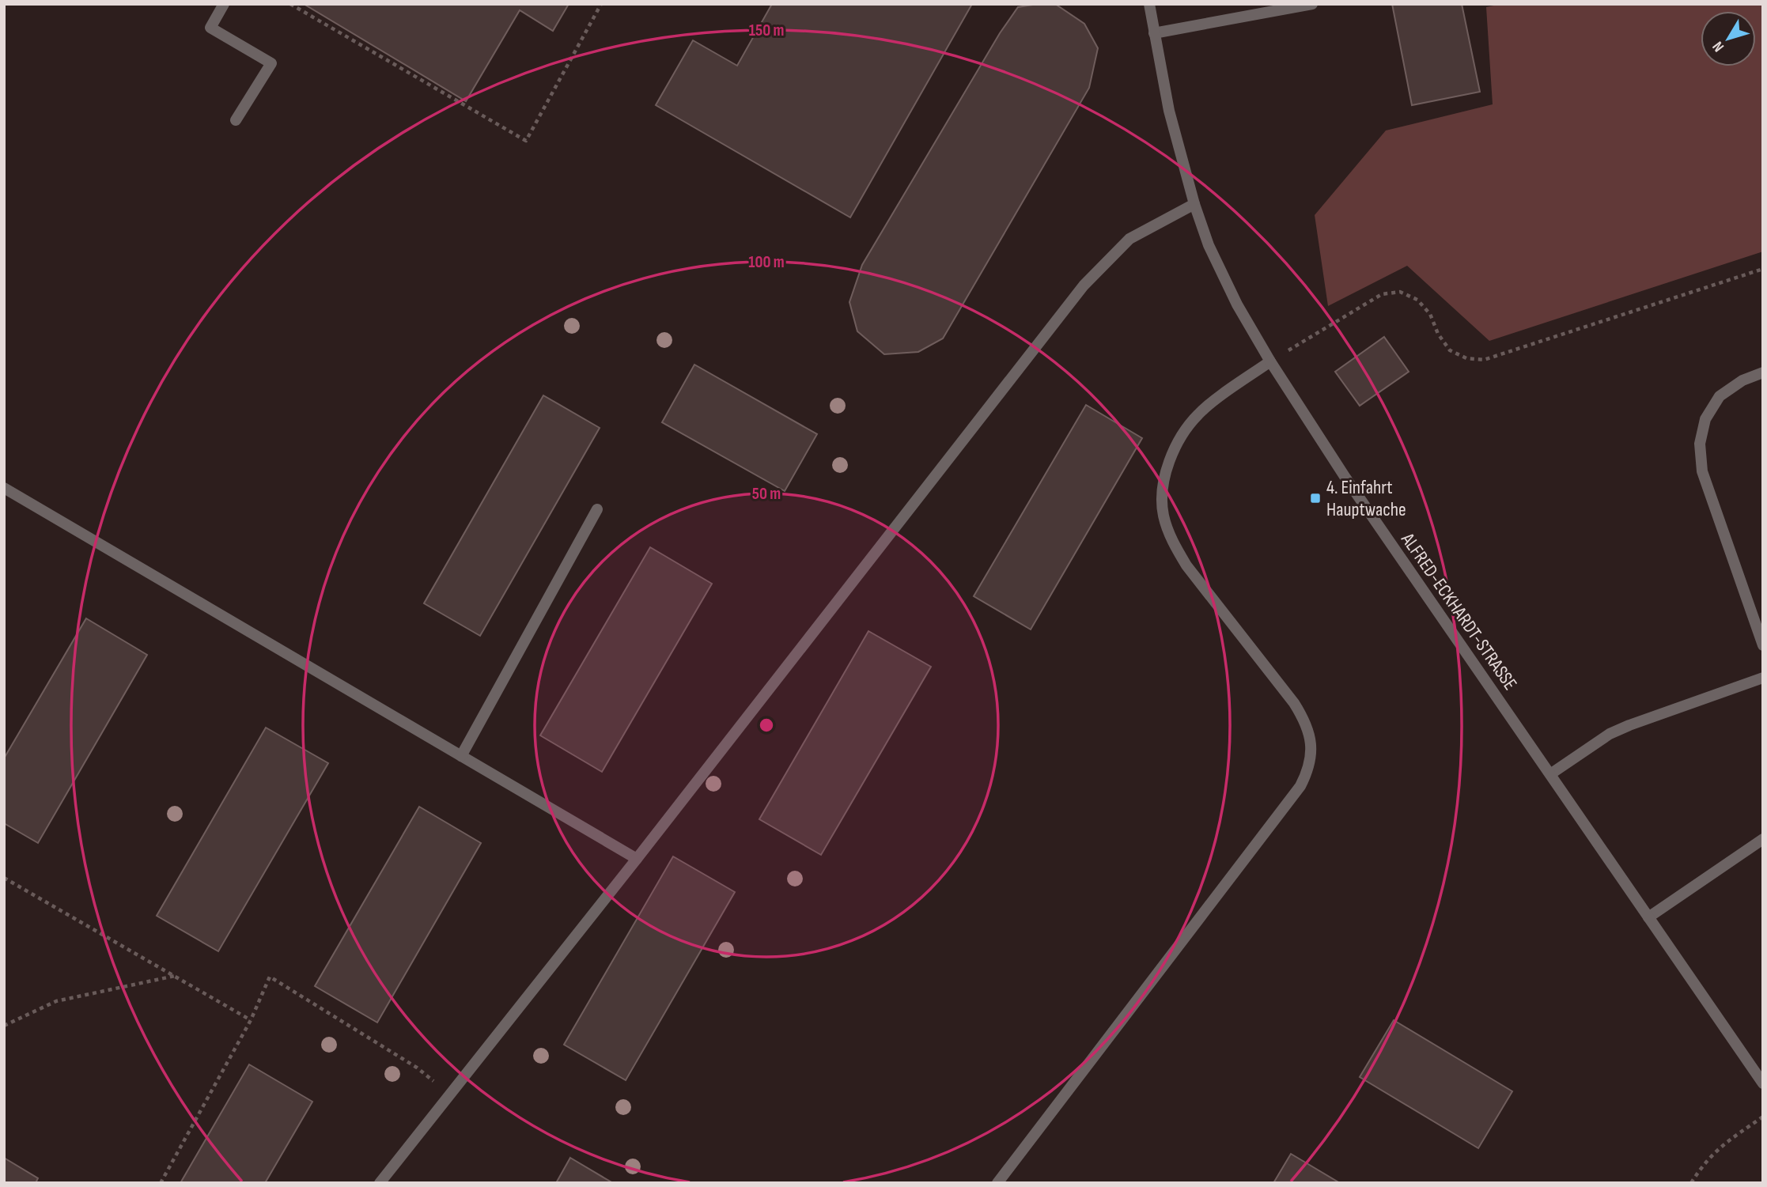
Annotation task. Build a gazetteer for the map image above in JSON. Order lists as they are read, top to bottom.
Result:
{
  "streets": {
    "street": ["ALFRED-ECKHARDT-STRASSE"]
  },
  "places": {
    "transit": ["4. Einfahrt Hauptwache"]
  },
  "north": "bottom left",
  "rings": ["150 m", "100 m", "50 m"]
}
